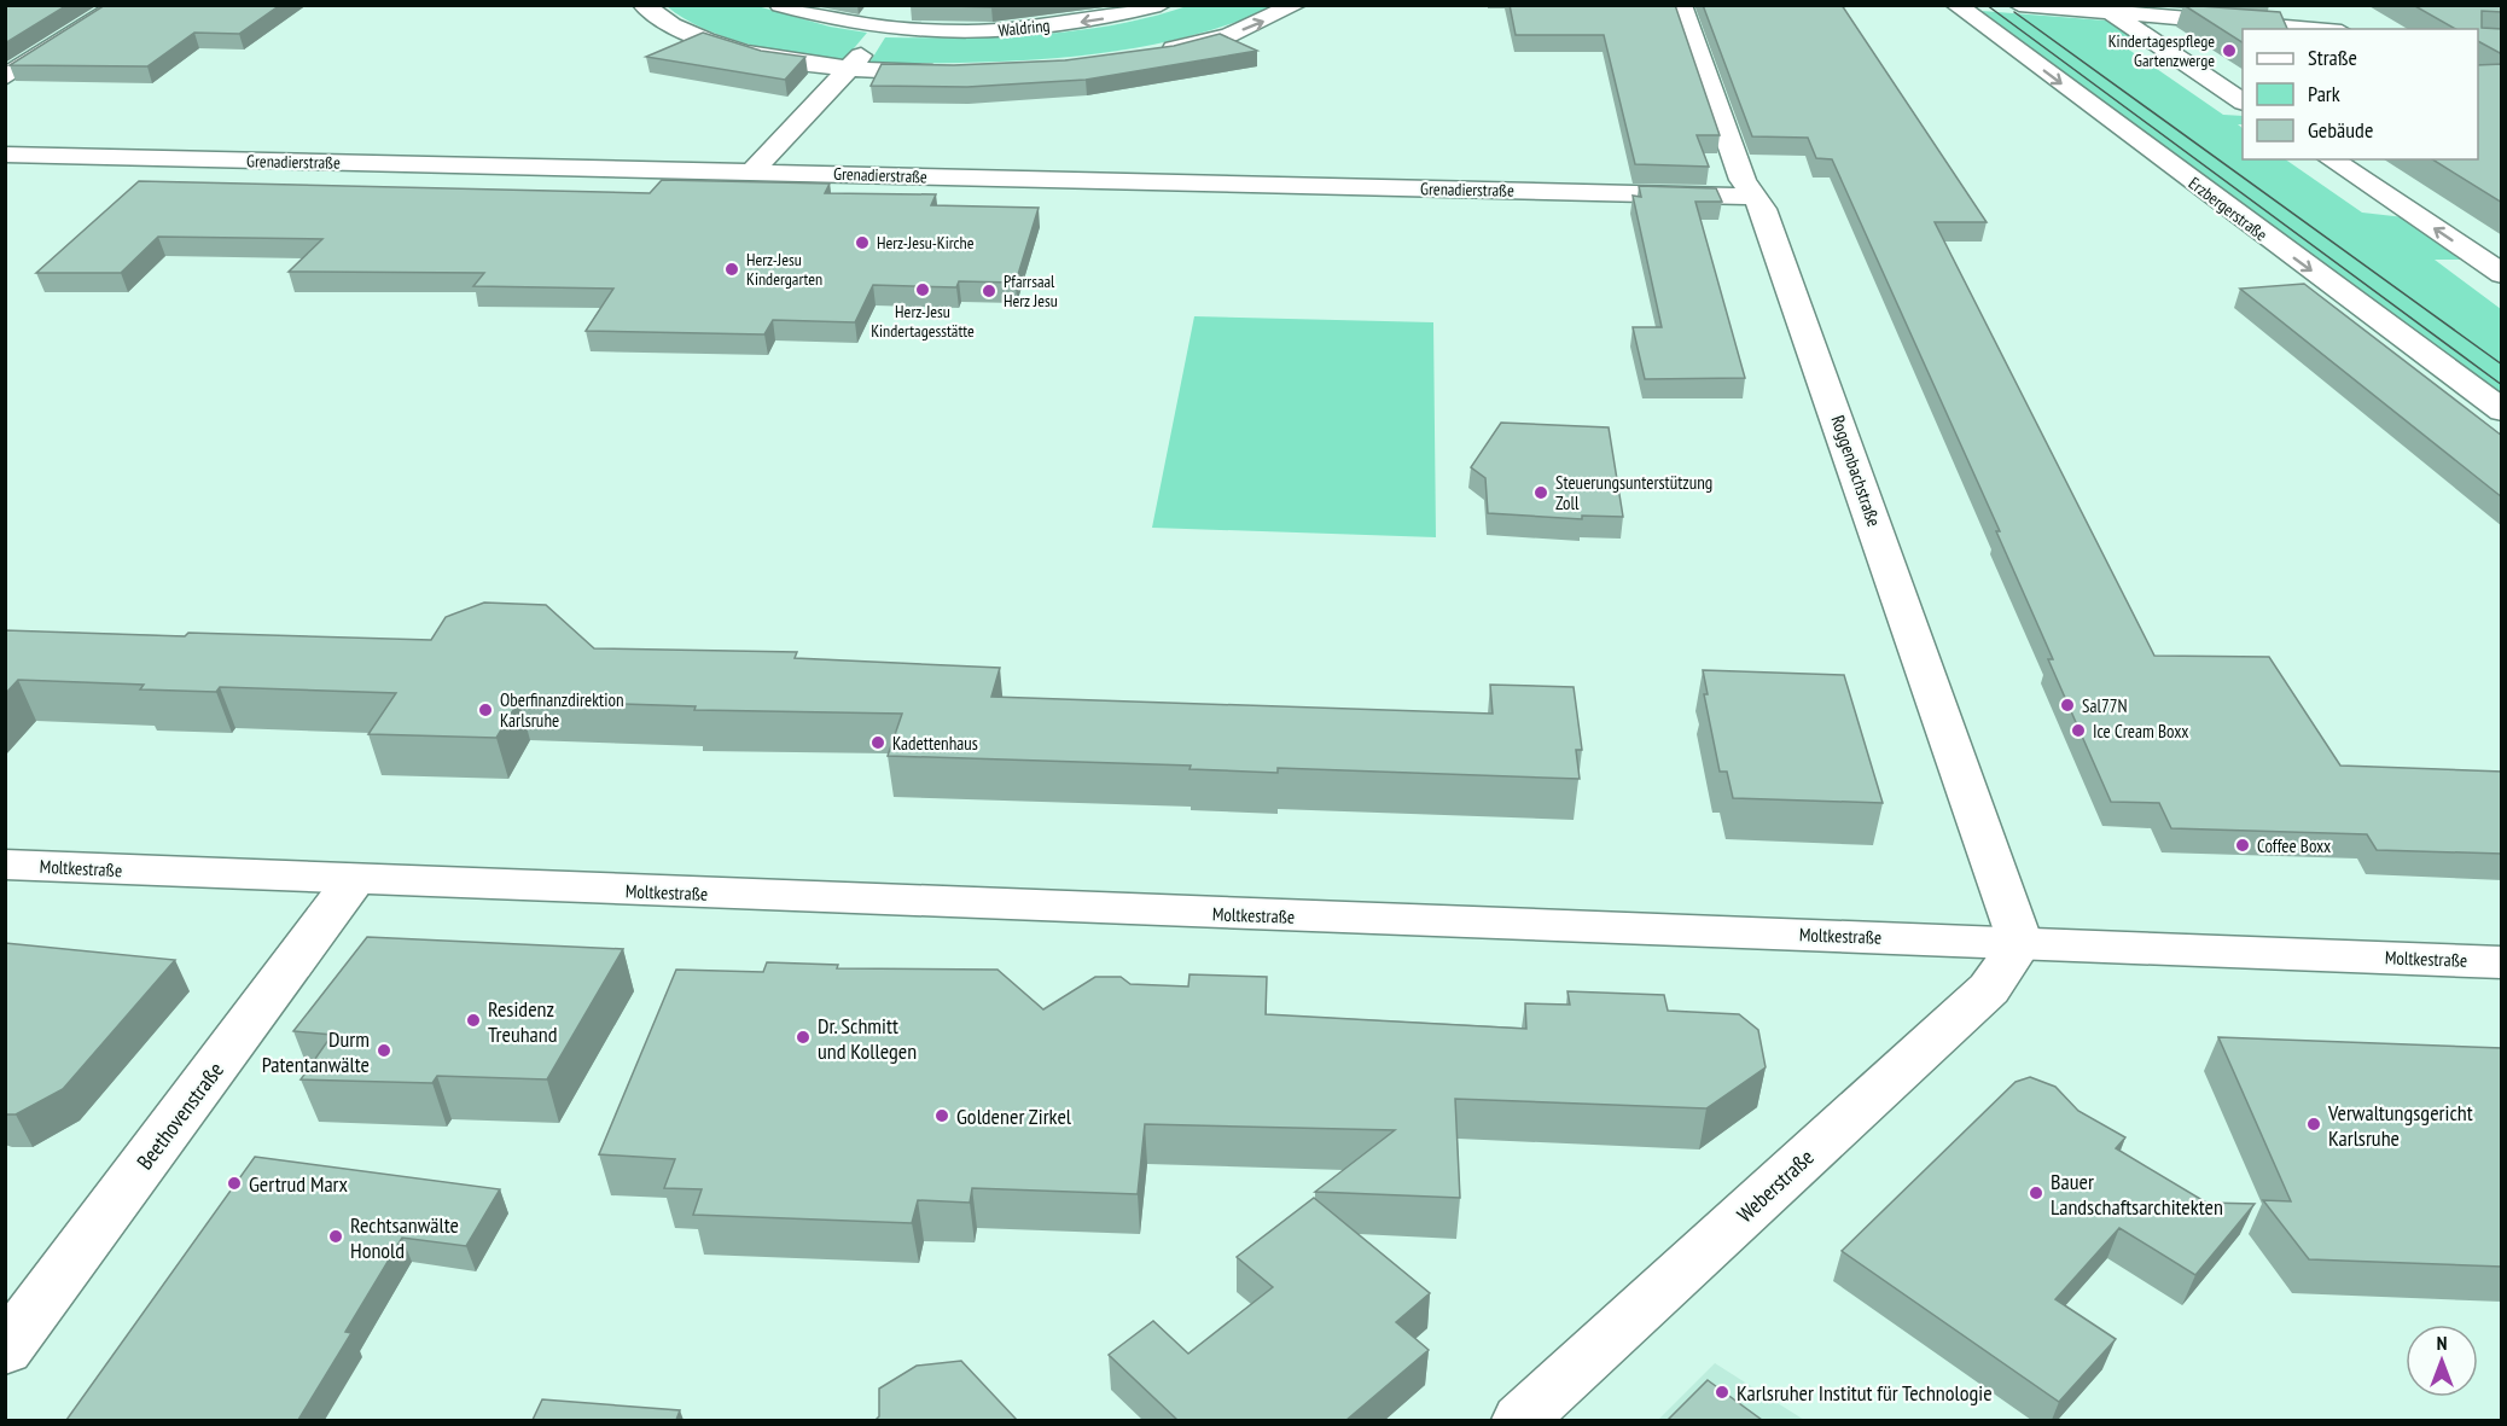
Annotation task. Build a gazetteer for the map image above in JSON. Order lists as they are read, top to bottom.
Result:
{
  "streets": {
    "street": [
      "Waldring",
      "Grenadierstraße",
      "Erzbergerstraße",
      "Roggenbachstraße",
      "Moltkestraße",
      "Beethovenstraße",
      "Weberstraße"
    ]
  },
  "crossings": [
    ["Grenadierstraße", "Roggenbachstraße"],
    ["Roggenbachstraße", "Moltkestraße"],
    ["Roggenbachstraße", "Weberstraße"],
    ["Moltkestraße", "Beethovenstraße"],
    ["Moltkestraße", "Weberstraße"]
  ],
  "places": [
    "Kindertagespflege Gartenzwerge",
    "Herz-Jesu-Kirche",
    "Herz-Jesu Kindergarten",
    "Herz-Jesu Kindertagesstätte",
    "Pfarrsaal Herz Jesu",
    "Steuerungsunterstützung Zoll",
    "Sal77N",
    "Oberfinanzdirektion Karlsruhe",
    "Ice Cream Boxx",
    "Kadettenhaus",
    "Coffee Boxx",
    "Residenz Treuhand",
    "Dr. Schmitt und Kollegen",
    "Durm Patentanwälte",
    "Goldener Zirkel",
    "Verwaltungsgericht Karlsruhe",
    "Gertrud Marx",
    "Bauer Landschaftsarchitekten",
    "Rechtsanwälte Honold",
    "Karlsruher Institut für Technologie"
  ],
  "legend": ["Straße", "Park", "Gebäude"],
  "north": "top"
}
